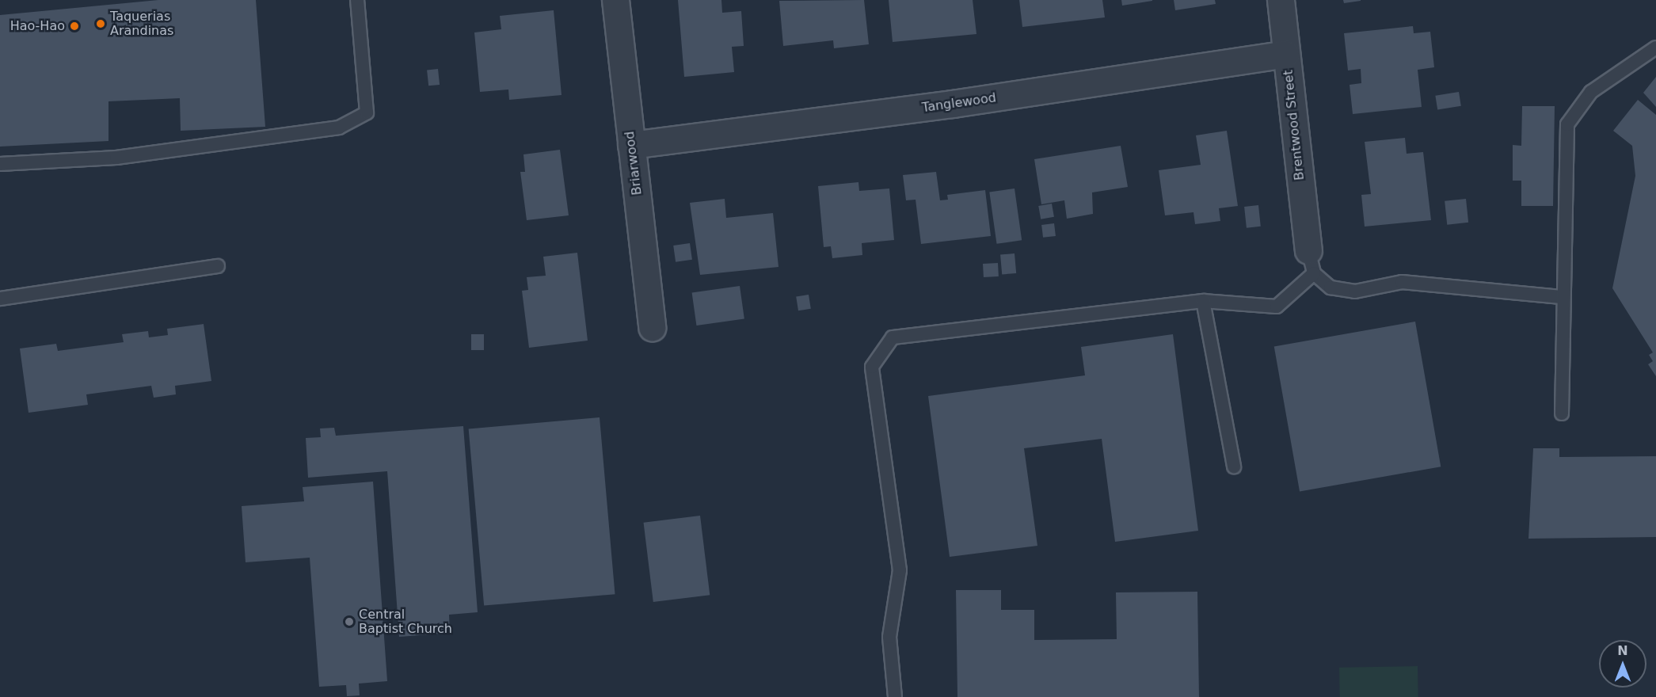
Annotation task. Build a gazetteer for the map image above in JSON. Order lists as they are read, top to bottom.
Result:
{
  "streets": {
    "street": ["Tanglewood", "Brentwood Street", "Briarwood"]
  },
  "crossings": [
    ["Tanglewood", "Brentwood Street"],
    ["Tanglewood", "Briarwood"]
  ],
  "places": ["Taquerias Arandinas", "Hao-Hao", "Central Baptist Church"],
  "north": "top"
}
